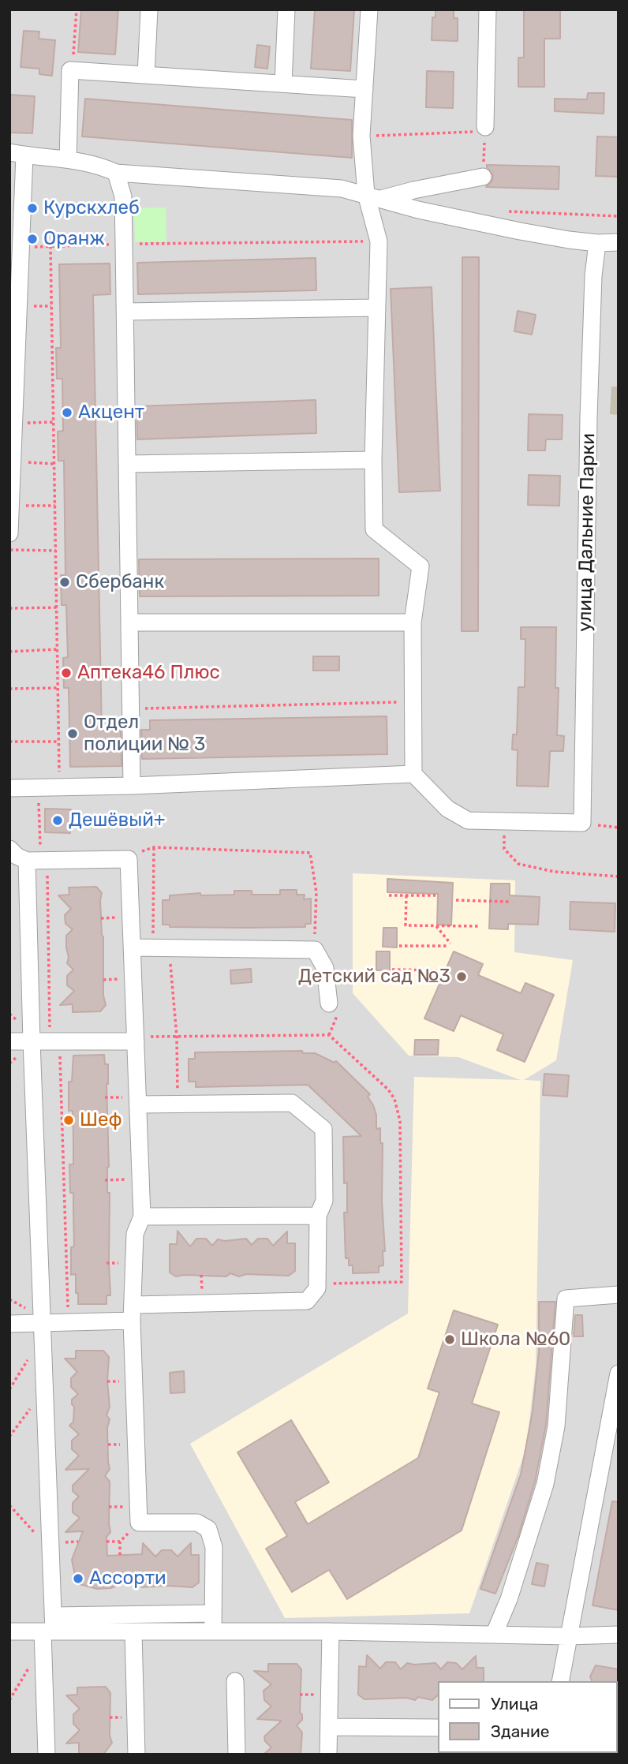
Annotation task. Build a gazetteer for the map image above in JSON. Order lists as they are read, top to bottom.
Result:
{
  "streets": {
    "street": ["улица Дальние Парки"]
  },
  "places": [
    "Курскхлеб",
    "Оранж",
    "Акцент",
    "Сбербанк",
    "Аптека46 Плюс",
    "Отдел полиции № 3",
    "Дешёвый+",
    "Детский сад №3",
    "Шеф",
    "Школа №60",
    "Ассорти"
  ],
  "legend": ["Улица", "Здание"]
}
